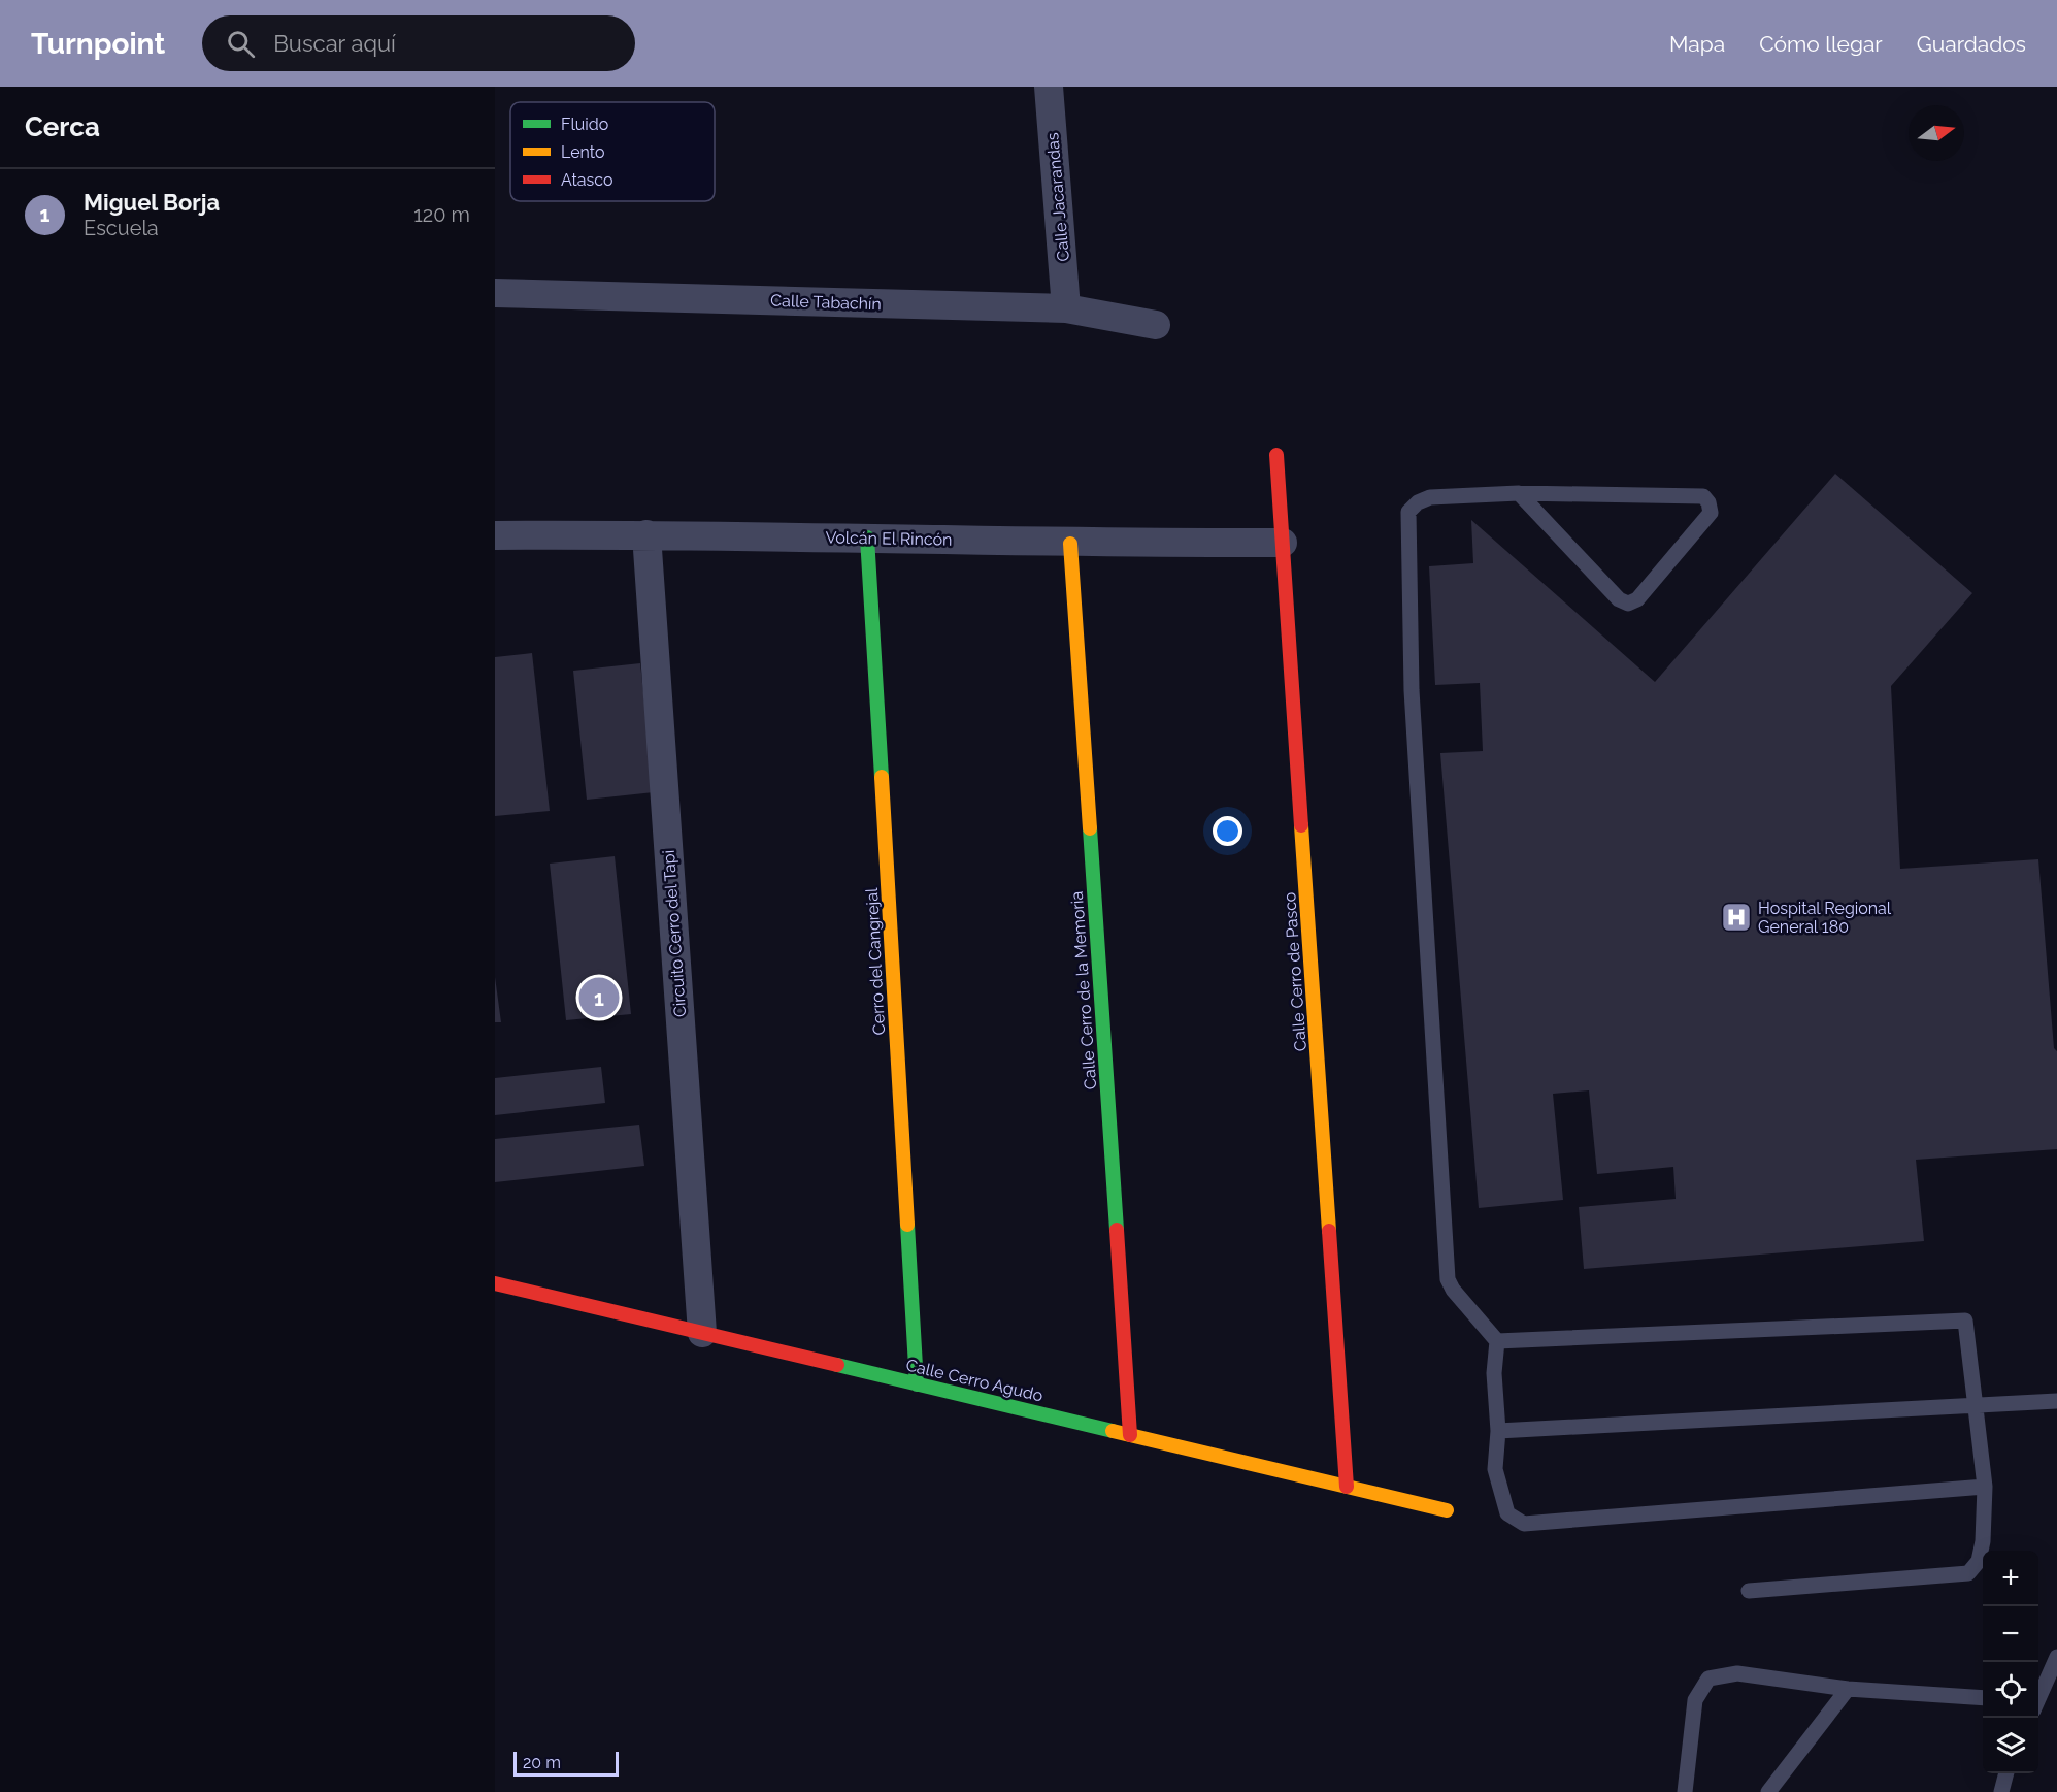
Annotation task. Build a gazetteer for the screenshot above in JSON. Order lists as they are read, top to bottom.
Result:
{
  "streets": {
    "street": [
      "Calle Jacarandas",
      "Calle Tabachín",
      "Volcán El Rincón",
      "Circuito Cerro del Tapi",
      "Cerro del Cangrejal",
      "Calle Cerro de Pasco",
      "Calle Cerro de la Memoria",
      "Calle Cerro Agudo"
    ]
  },
  "crossings": [
    ["Calle Jacarandas", "Calle Tabachín"],
    ["Volcán El Rincón", "Circuito Cerro del Tapi"],
    ["Volcán El Rincón", "Cerro del Cangrejal"],
    ["Volcán El Rincón", "Calle Cerro de Pasco"],
    ["Volcán El Rincón", "Calle Cerro de la Memoria"],
    ["Circuito Cerro del Tapi", "Calle Cerro Agudo"],
    ["Cerro del Cangrejal", "Calle Cerro Agudo"],
    ["Calle Cerro de Pasco", "Calle Cerro Agudo"],
    ["Calle Cerro de la Memoria", "Calle Cerro Agudo"]
  ],
  "places": {
    "hospital": ["Hospital Regional General 180"]
  },
  "legend": ["Fluido", "Lento", "Atasco"],
  "scale_bar": "20 m",
  "north": "right",
  "page": {
    "header": "Turnpoint",
    "search": "Buscar aquí",
    "nav": ["Mapa", "Cómo llegar", "Guardados"],
    "heading": "Cerca",
    "list": [
      {
        "mark": "1",
        "name": "Miguel Borja",
        "note": "Escuela",
        "value": "120 m"
      }
    ],
    "pins": "1",
    "map_buttons": ["+", "−"],
    "scale": "20 m"
  }
}
